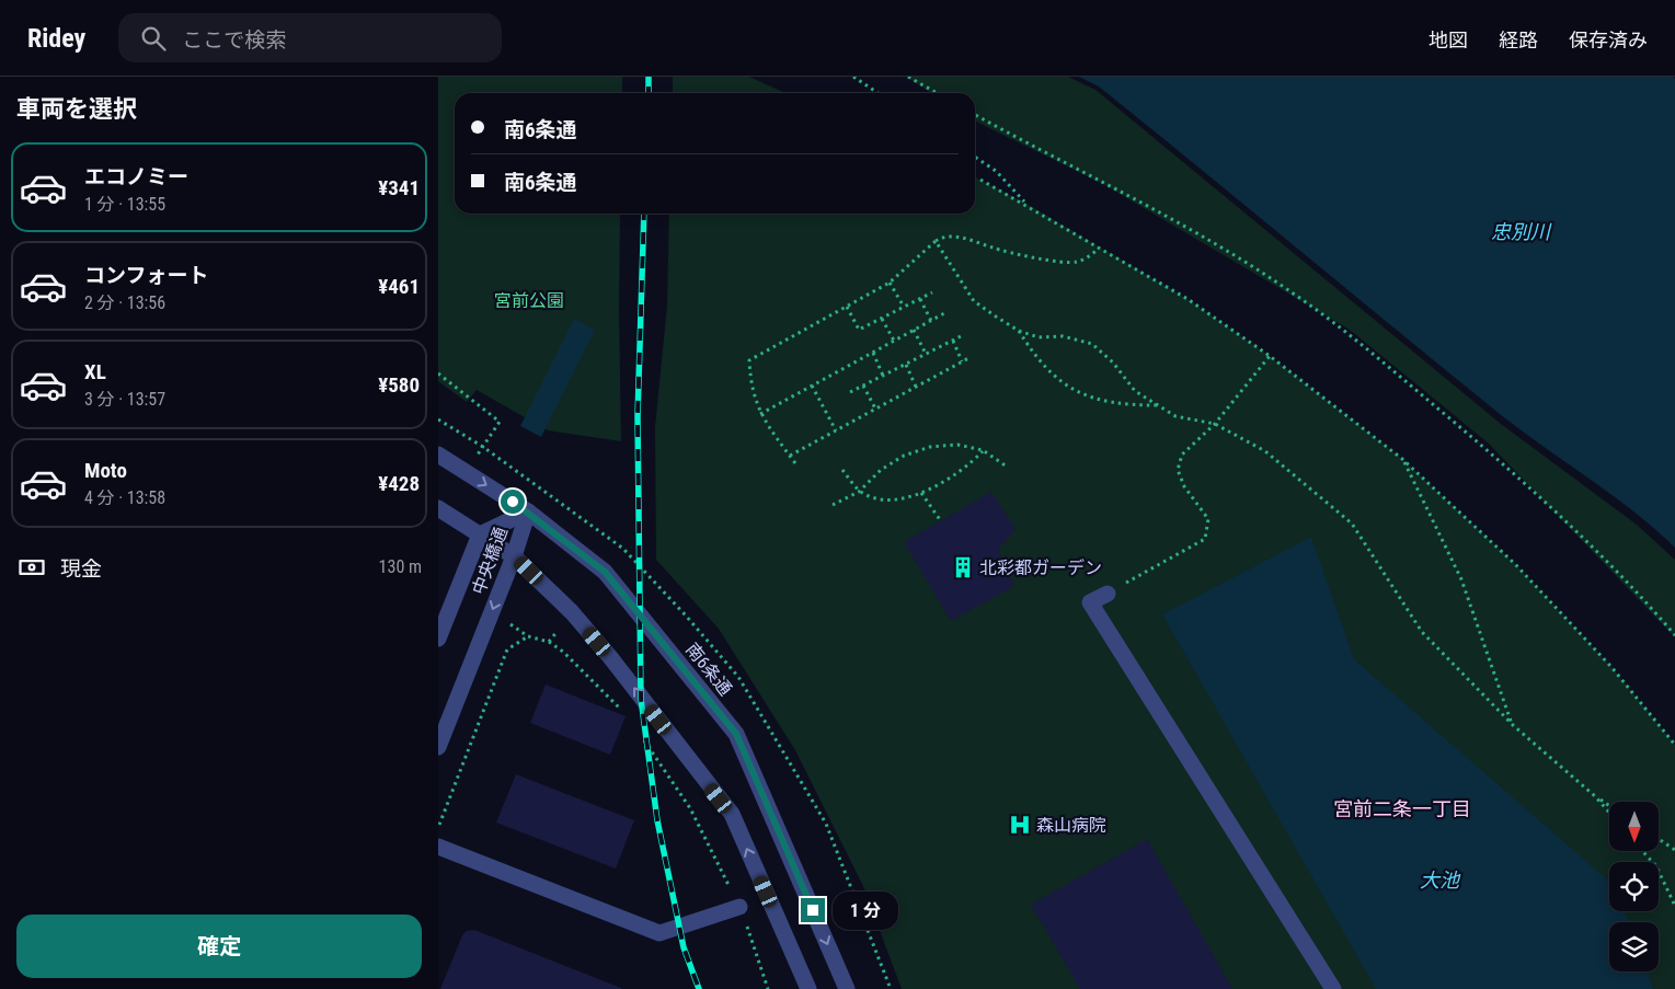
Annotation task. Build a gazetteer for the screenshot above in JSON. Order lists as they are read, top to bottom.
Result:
{
  "streets": {
    "street": ["中央橋通", "南6条通"]
  },
  "crossings": [
    ["中央橋通", "南6条通"]
  ],
  "districts": ["宮前二条一丁目"],
  "water": ["忠別川", "大池"],
  "parks": ["宮前公園"],
  "places": {
    "building": ["北彩都ガーデン"],
    "hospital": ["森山病院"]
  },
  "north": "bottom",
  "page": {
    "header": "Ridey",
    "search": "ここで検索",
    "nav": ["地図", "経路", "保存済み"],
    "heading": "車両を選択",
    "banner": ["南6条通", "南6条通"],
    "list": [
      {
        "name": "エコノミー",
        "note": "1 分 · 13:55",
        "value": "¥341"
      },
      {
        "name": "コンフォート",
        "note": "2 分 · 13:56",
        "value": "¥461"
      },
      {
        "name": "XL",
        "note": "3 分 · 13:57",
        "value": "¥580"
      },
      {
        "name": "Moto",
        "note": "4 分 · 13:58",
        "value": "¥428"
      }
    ],
    "pay": ["現金", "130 m"],
    "bubble": "1 分",
    "buttons": "確定"
  }
}
